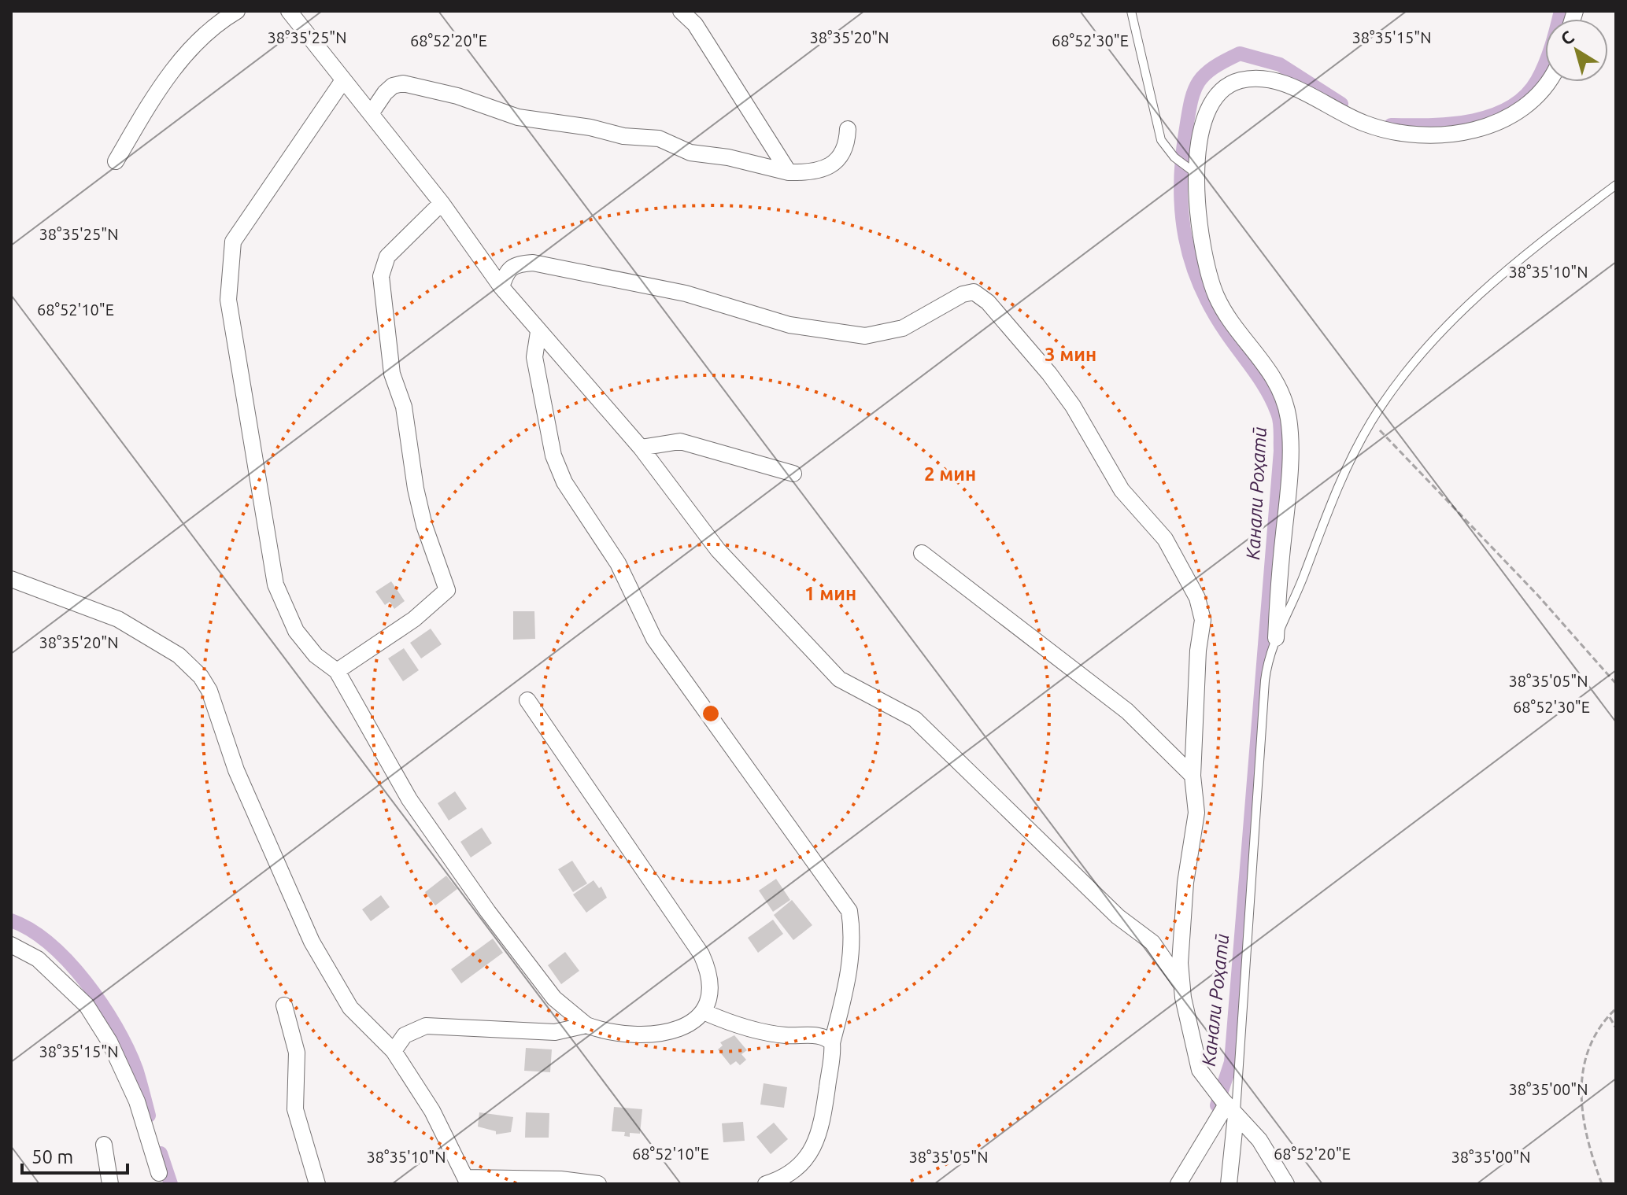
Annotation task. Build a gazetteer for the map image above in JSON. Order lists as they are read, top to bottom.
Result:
{
  "water": ["Канали Роҳатӣ"],
  "scale_bar": "50 m",
  "north": "top left",
  "coordinates": [
    "38°35'25\"N",
    "38°35'20\"N",
    "38°35'15\"N",
    "68°52'20\"E",
    "68°52'30\"E",
    "38°35'10\"N",
    "68°52'10\"E",
    "38°35'05\"N",
    "38°35'00\"N"
  ],
  "rings": ["3 мин", "2 мин", "1 мин"]
}
